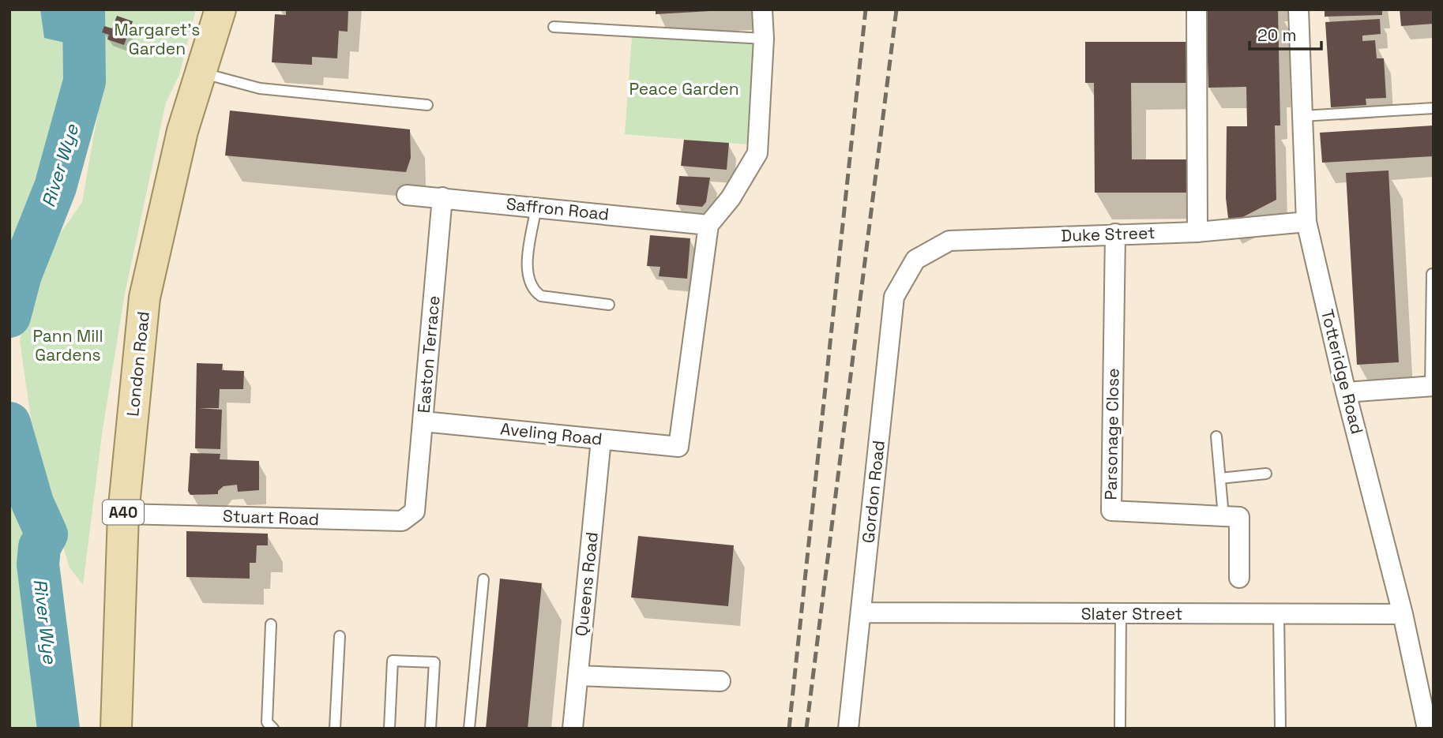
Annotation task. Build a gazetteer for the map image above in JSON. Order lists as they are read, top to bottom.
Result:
{
  "streets": {
    "main road": ["London Road", "A40"],
    "street": [
      "Saffron Road",
      "Duke Street",
      "Easton Terrace",
      "Totteridge Road",
      "Aveling Road",
      "Parsonage Close",
      "Gordon Road",
      "Stuart Road",
      "Queens Road",
      "Slater Street"
    ]
  },
  "crossings": [
    ["Saffron Road", "Easton Terrace"],
    ["Saffron Road", "Aveling Road"],
    ["Duke Street", "Totteridge Road"],
    ["Duke Street", "Parsonage Close"],
    ["Duke Street", "Gordon Road"],
    ["Easton Terrace", "Aveling Road"],
    ["Easton Terrace", "Stuart Road"],
    ["London Road", "Stuart Road"],
    ["Totteridge Road", "Slater Street"],
    ["Aveling Road", "Queens Road"],
    ["Gordon Road", "Slater Street"]
  ],
  "water": ["River Wye"],
  "parks": ["Margaret's Garden", "Peace Garden", "Pann Mill Gardens"],
  "scale_bar": "20 m"
}
